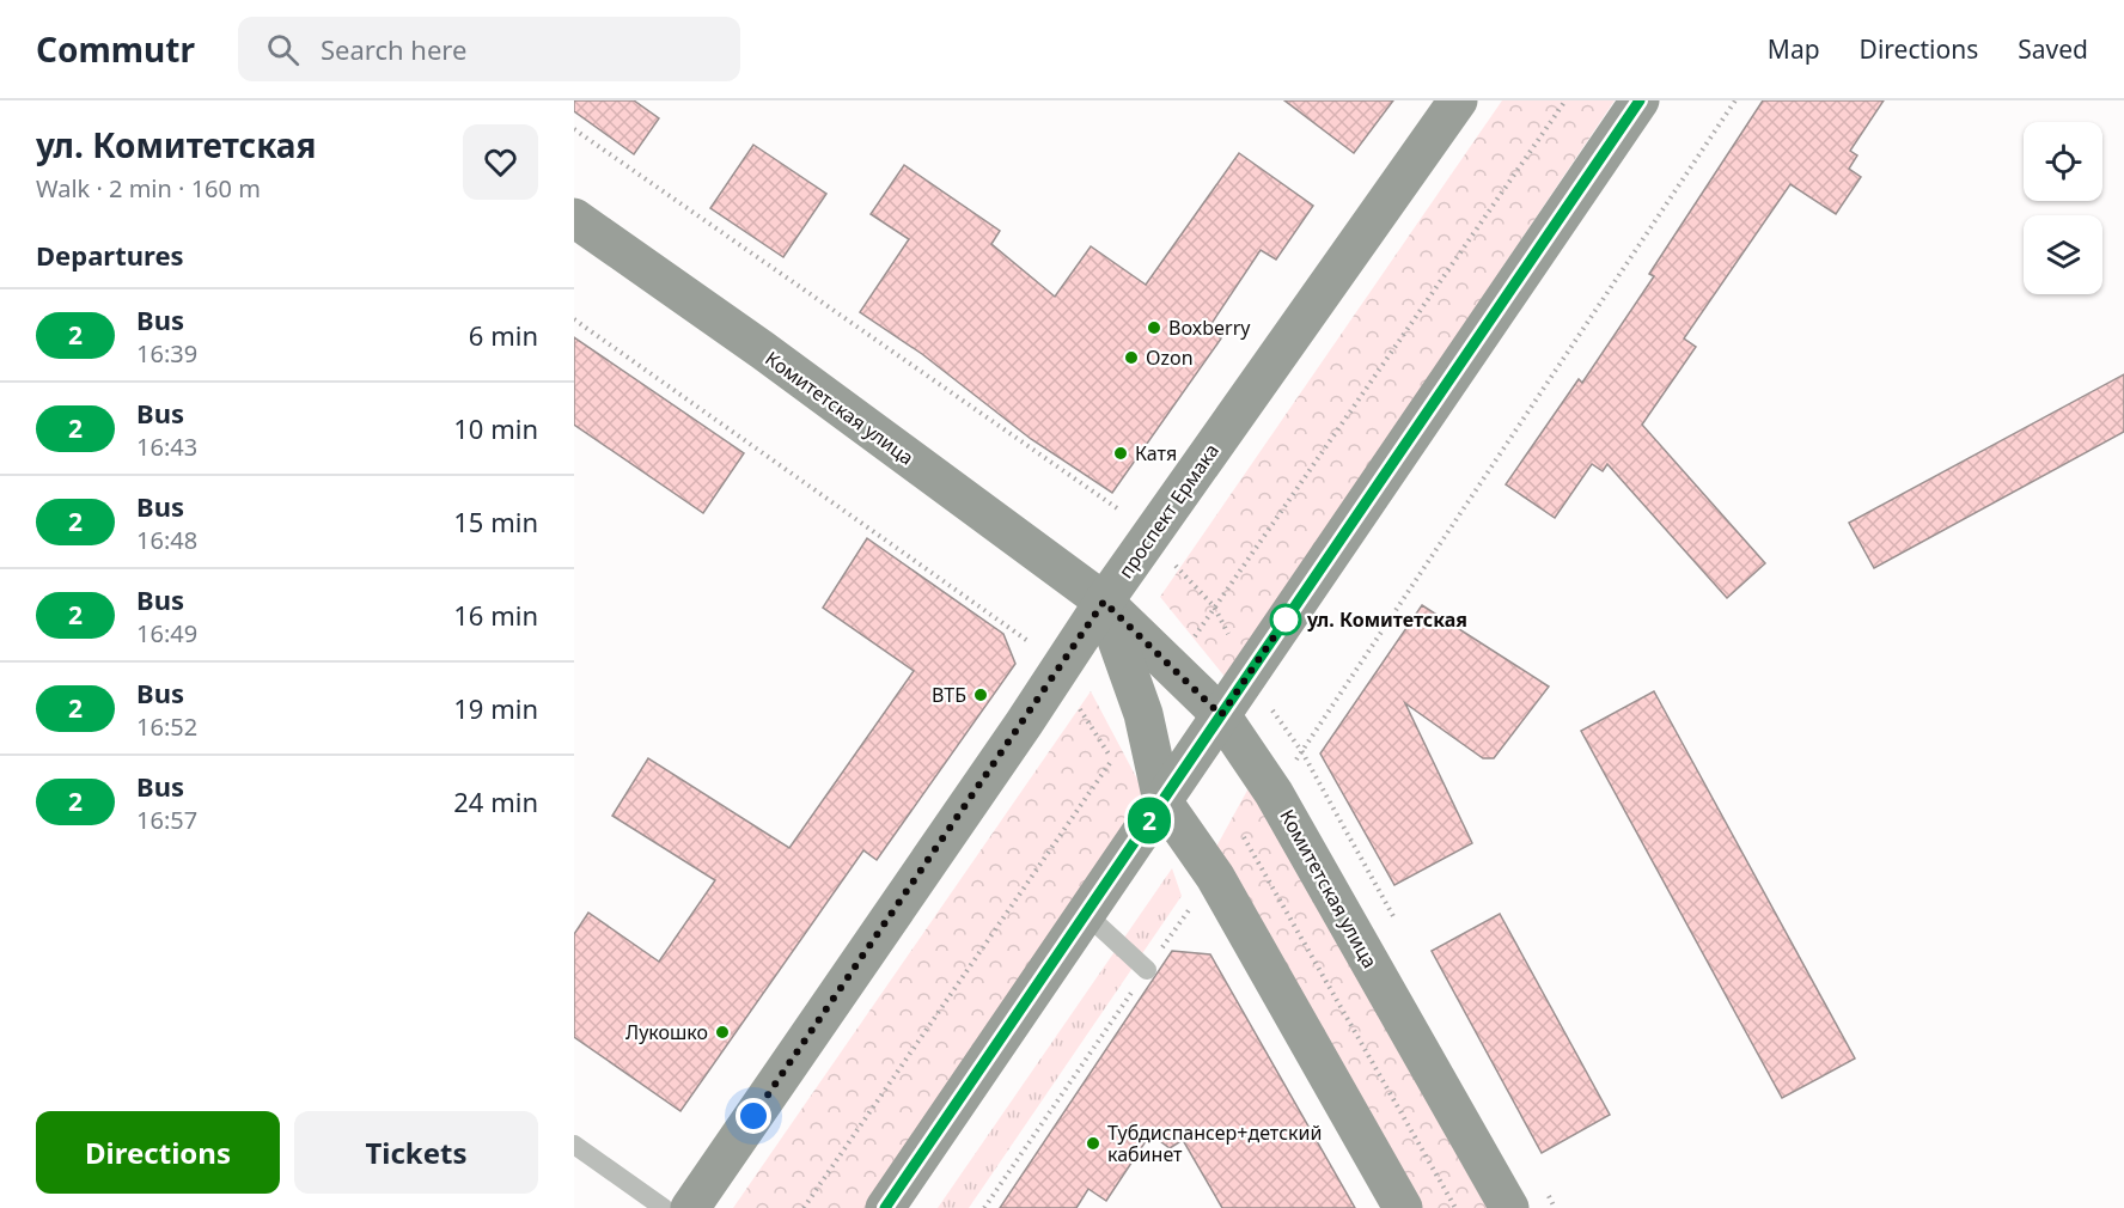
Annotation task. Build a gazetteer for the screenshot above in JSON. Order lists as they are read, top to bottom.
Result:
{
  "streets": {
    "main road": ["Комитетская улица", "проспект Ермака"]
  },
  "crossings": [
    ["Комитетская улица", "проспект Ермака"]
  ],
  "places": [
    "Boxberry",
    "Ozon",
    "Катя",
    "ул. Комитетская",
    "ВТБ",
    "Лукошко",
    "Тубдиспансер+детский кабинет"
  ],
  "lines": ["bus line 2"],
  "page": {
    "header": "Commutr",
    "search": "Search here",
    "nav": ["Map", "Directions", "Saved"],
    "heading": [
      ["ул. Комитетская", "Walk · 2 min · 160 m"],
      "Departures"
    ],
    "on_map": "2",
    "list": [
      {
        "mark": "2",
        "name": "Bus",
        "note": "16:39",
        "value": "6 min"
      },
      {
        "mark": "2",
        "name": "Bus",
        "note": "16:43",
        "value": "10 min"
      },
      {
        "mark": "2",
        "name": "Bus",
        "note": "16:48",
        "value": "15 min"
      },
      {
        "mark": "2",
        "name": "Bus",
        "note": "16:49",
        "value": "16 min"
      },
      {
        "mark": "2",
        "name": "Bus",
        "note": "16:52",
        "value": "19 min"
      },
      {
        "mark": "2",
        "name": "Bus",
        "note": "16:57",
        "value": "24 min"
      }
    ],
    "buttons": ["Directions", "Tickets"]
  }
}
